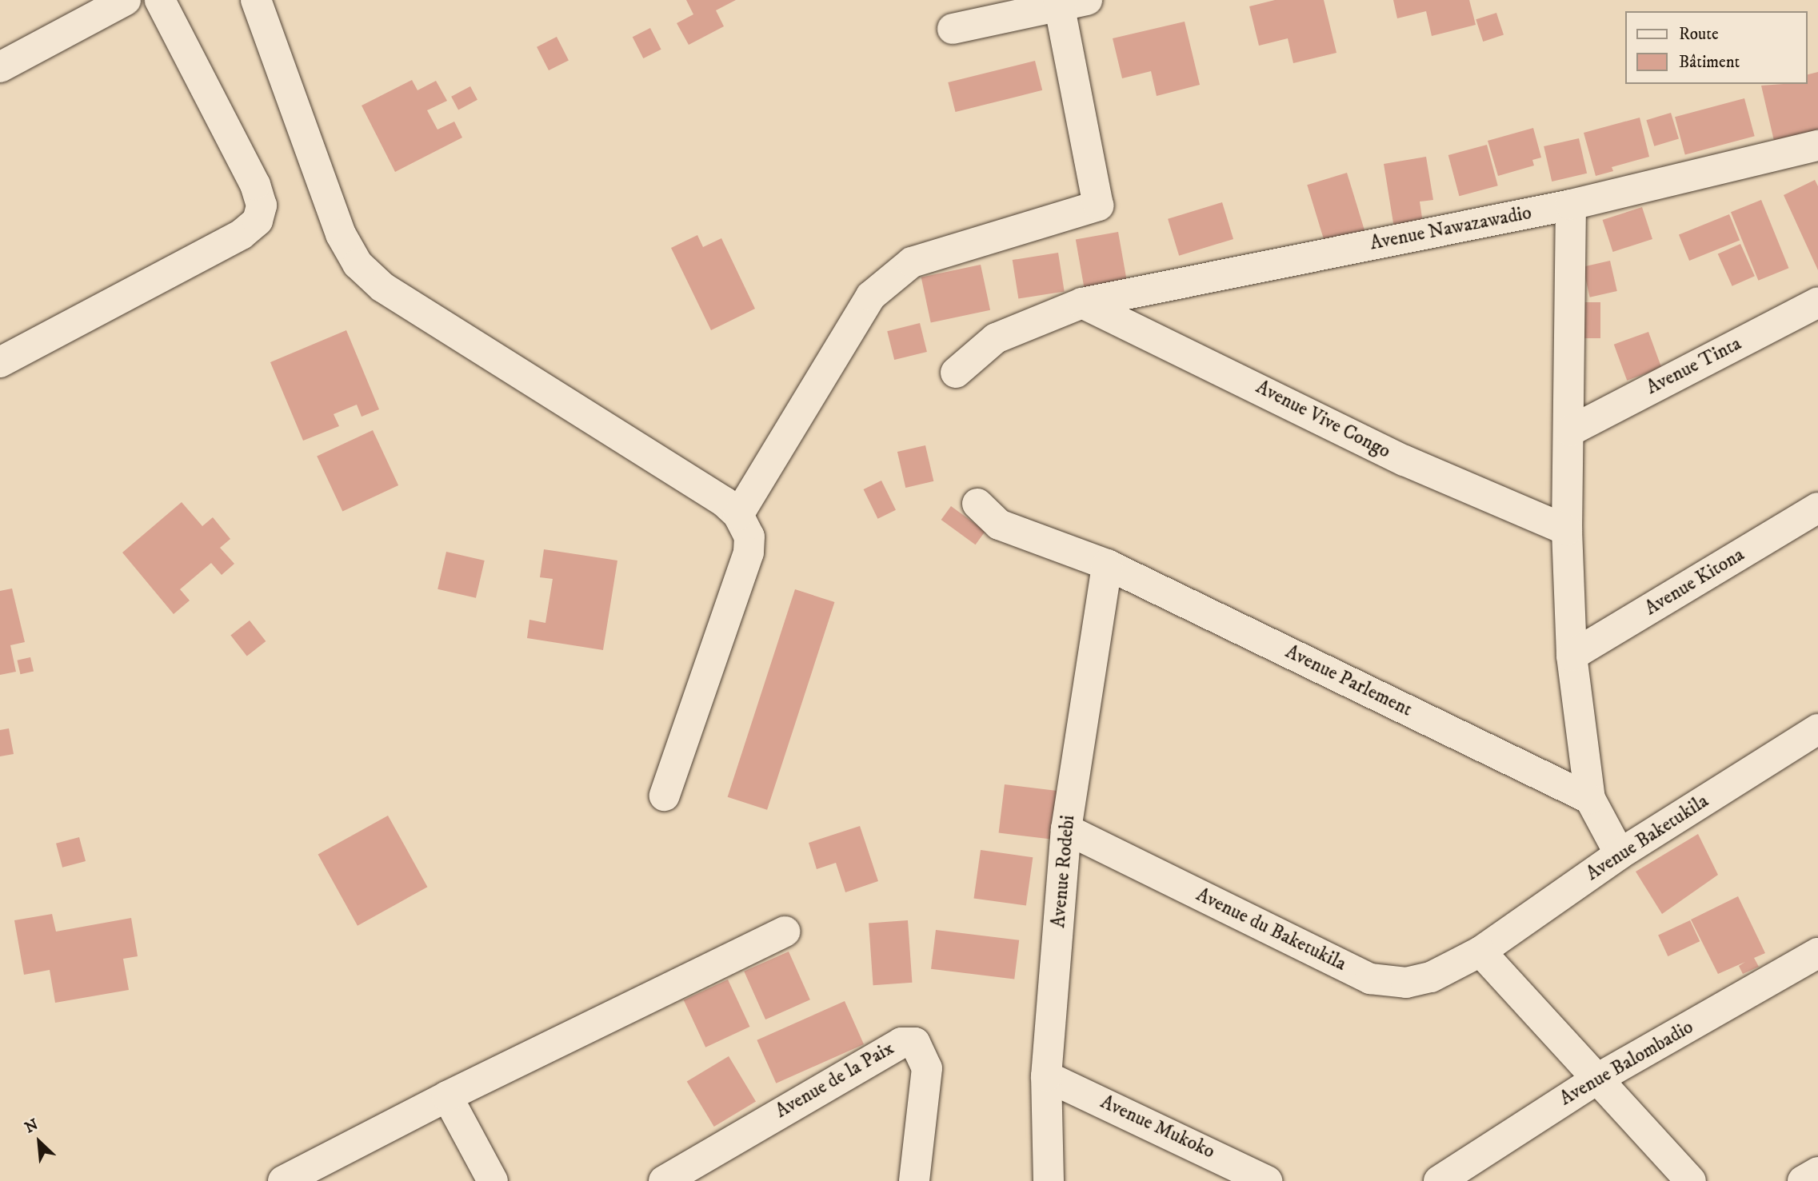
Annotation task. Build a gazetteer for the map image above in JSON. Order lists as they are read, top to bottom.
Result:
{
  "streets": {
    "street": [
      "Avenue Nawazawadio",
      "Avenue Tinta",
      "Avenue Vive Congo",
      "Avenue Kitona",
      "Avenue Parlement",
      "Avenue Baketukila",
      "Avenue Rodebi",
      "Avenue du Baketukila",
      "Avenue Balombadio",
      "Avenue de la Paix",
      "Avenue Mukoko"
    ]
  },
  "crossings": [
    ["Avenue Nawazawadio", "Avenue Vive Congo"],
    ["Avenue Parlement", "Avenue Rodebi"],
    ["Avenue Baketukila", "Avenue du Baketukila"],
    ["Avenue Rodebi", "Avenue du Baketukila"],
    ["Avenue Rodebi", "Avenue Mukoko"]
  ],
  "legend": ["Route", "Bâtiment"],
  "north": "top left"
}
